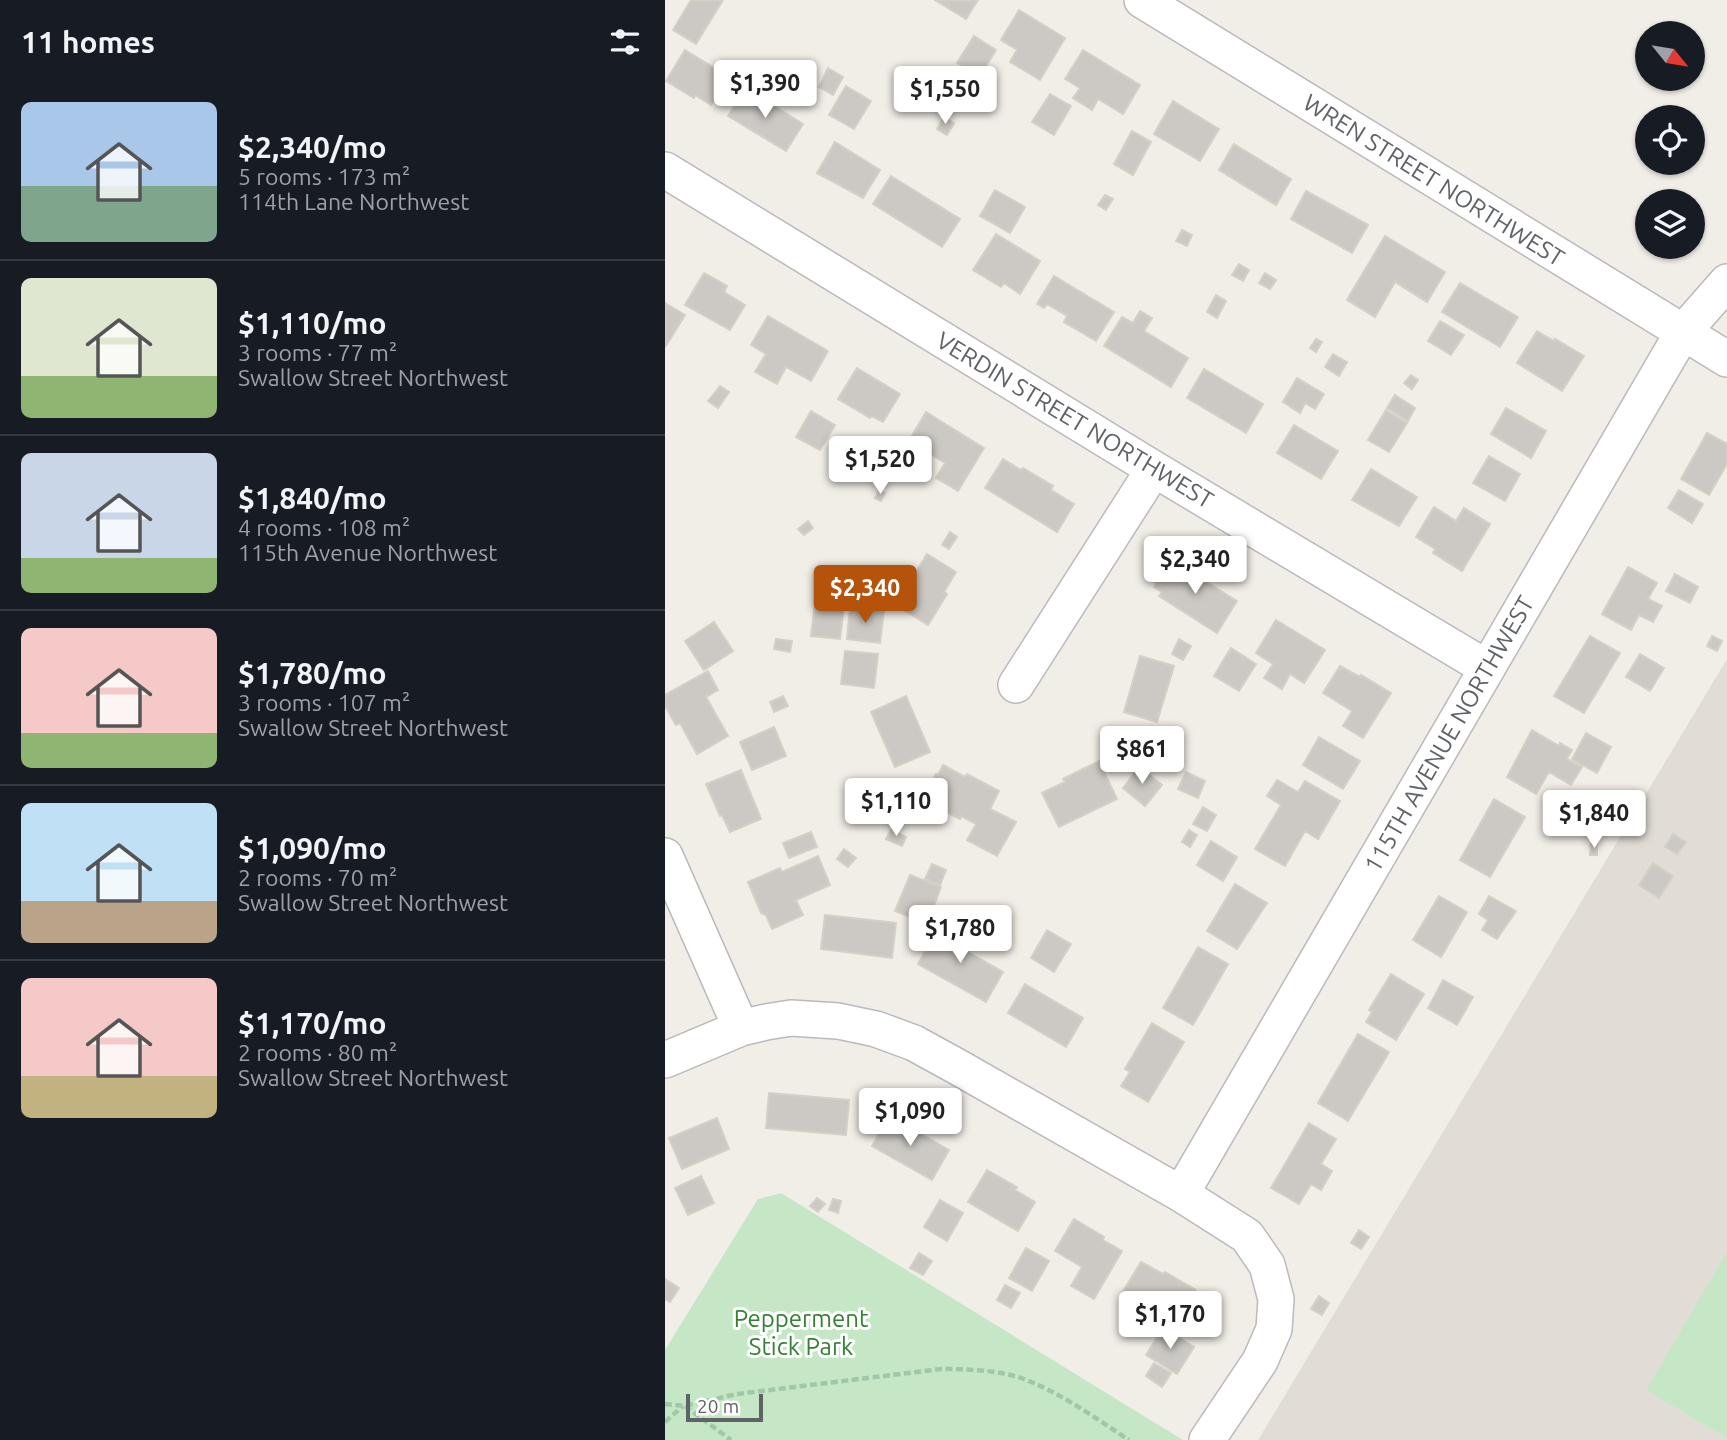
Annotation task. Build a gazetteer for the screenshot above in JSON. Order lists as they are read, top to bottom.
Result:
{
  "streets": {
    "street": ["WREN STREET NORTHWEST", "VERDIN STREET NORTHWEST", "115TH AVENUE NORTHWEST"]
  },
  "crossings": [
    ["WREN STREET NORTHWEST", "115TH AVENUE NORTHWEST"],
    ["VERDIN STREET NORTHWEST", "115TH AVENUE NORTHWEST"]
  ],
  "parks": ["Pepperment Stick Park"],
  "scale_bar": "20 m",
  "north": "bottom right",
  "page": {
    "heading": "11 homes",
    "price": [
      "$1,390",
      "$1,550",
      "$1,520",
      "$2,340",
      "$2,340",
      "$861",
      "$1,110",
      "$1,840",
      "$1,780",
      "$1,090",
      "$1,170"
    ],
    "list": [
      {
        "name": "$2,340/mo",
        "note": "5 rooms · 173 m² · 114th Lane Northwest"
      },
      {
        "name": "$1,110/mo",
        "note": "3 rooms · 77 m² · Swallow Street Northwest"
      },
      {
        "name": "$1,840/mo",
        "note": "4 rooms · 108 m² · 115th Avenue Northwest"
      },
      {
        "name": "$1,780/mo",
        "note": "3 rooms · 107 m² · Swallow Street Northwest"
      },
      {
        "name": "$1,090/mo",
        "note": "2 rooms · 70 m² · Swallow Street Northwest"
      },
      {
        "name": "$1,170/mo",
        "note": "2 rooms · 80 m² · Swallow Street Northwest"
      }
    ],
    "scale": "20 m"
  }
}
